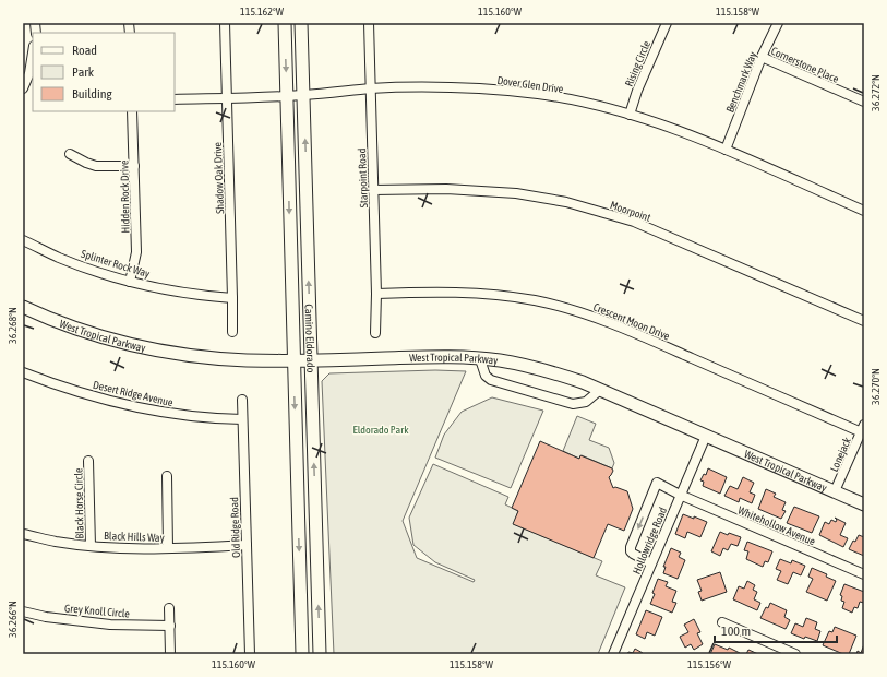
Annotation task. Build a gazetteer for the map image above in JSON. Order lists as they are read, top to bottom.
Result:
{
  "streets": {
    "main road": ["West Tropical Parkway", "Camino Eldorado"],
    "street": [
      "Rising Circle",
      "Cornerstone Place",
      "Benchmark Way",
      "Dover Glen Drive",
      "Shadow Oak Drive",
      "Starpoint Road",
      "Hidden Rock Drive",
      "Moorpoint",
      "Splinter Rock Way",
      "Crescent Moon Drive",
      "Desert Ridge Avenue",
      "Lonejack",
      "Black Horse Circle",
      "Whitehollow Avenue",
      "Old Ridge Road",
      "Black Hills Way",
      "Hollowridge Road",
      "Grey Knoll Circle"
    ]
  },
  "crossings": [
    ["Rising Circle", "Dover Glen Drive"],
    ["Cornerstone Place", "Benchmark Way"],
    ["Benchmark Way", "Dover Glen Drive"],
    ["Dover Glen Drive", "Shadow Oak Drive"],
    ["Dover Glen Drive", "Starpoint Road"],
    ["Dover Glen Drive", "Camino Eldorado"],
    ["Shadow Oak Drive", "Splinter Rock Way"],
    ["Starpoint Road", "Moorpoint"],
    ["Starpoint Road", "Crescent Moon Drive"],
    ["Hidden Rock Drive", "Splinter Rock Way"],
    ["Crescent Moon Drive", "Lonejack"],
    ["West Tropical Parkway", "Camino Eldorado"],
    ["West Tropical Parkway", "Lonejack"],
    ["West Tropical Parkway", "Hollowridge Road"],
    ["Desert Ridge Avenue", "Old Ridge Road"],
    ["Black Horse Circle", "Black Hills Way"],
    ["Whitehollow Avenue", "Hollowridge Road"],
    ["Old Ridge Road", "Black Hills Way"]
  ],
  "parks": ["Eldorado Park"],
  "legend": ["Road", "Park", "Building"],
  "scale_bar": "100 m",
  "coordinates": [
    "115.162°W",
    "115.160°W",
    "115.158°W",
    "36.272°N",
    "36.268°N",
    "36.270°N",
    "36.266°N",
    "115.156°W"
  ]
}
